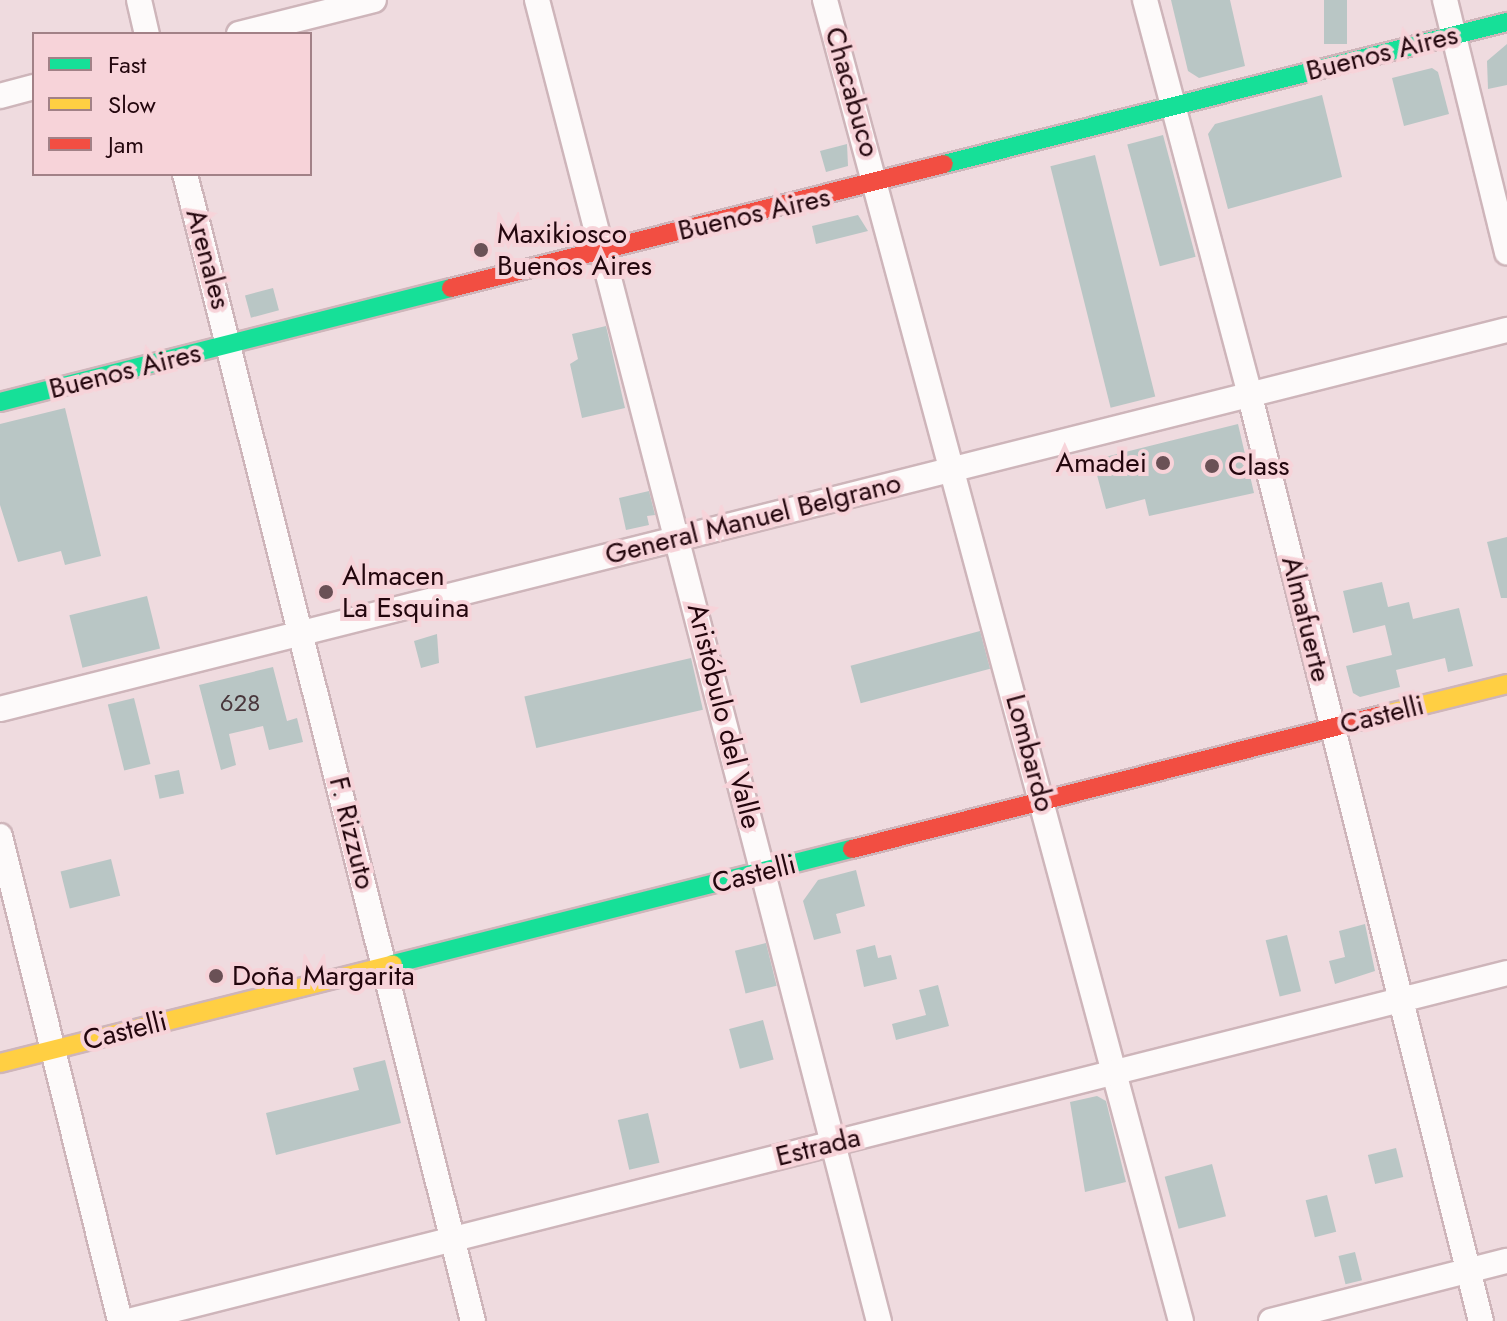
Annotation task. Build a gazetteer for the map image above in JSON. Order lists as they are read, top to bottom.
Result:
{
  "streets": {
    "street": [
      "Buenos Aires",
      "Chacabuco",
      "Arenales",
      "General Manuel Belgrano",
      "Almafuerte",
      "Castelli",
      "Aristóbulo del Valle",
      "Lombardo",
      "F. Rizzuto",
      "Estrada"
    ]
  },
  "crossings": [
    ["Buenos Aires", "Chacabuco"],
    ["Buenos Aires", "Arenales"],
    ["Buenos Aires", "Almafuerte"],
    ["Buenos Aires", "Aristóbulo del Valle"],
    ["Buenos Aires", "Lombardo"],
    ["Buenos Aires", "F. Rizzuto"],
    ["Chacabuco", "Lombardo"],
    ["Arenales", "F. Rizzuto"],
    ["General Manuel Belgrano", "Almafuerte"],
    ["General Manuel Belgrano", "Aristóbulo del Valle"],
    ["General Manuel Belgrano", "Lombardo"],
    ["General Manuel Belgrano", "F. Rizzuto"],
    ["Almafuerte", "Castelli"],
    ["Almafuerte", "Estrada"],
    ["Castelli", "Aristóbulo del Valle"],
    ["Castelli", "Lombardo"],
    ["Castelli", "F. Rizzuto"],
    ["Aristóbulo del Valle", "Estrada"],
    ["Lombardo", "Estrada"],
    ["F. Rizzuto", "Estrada"]
  ],
  "places": [
    "Maxikiosco Buenos Aires",
    "Amadei",
    "Class",
    "Almacen La Esquina",
    "Doña Margarita"
  ],
  "house_numbers": ["628"],
  "legend": ["Fast", "Slow", "Jam"]
}
